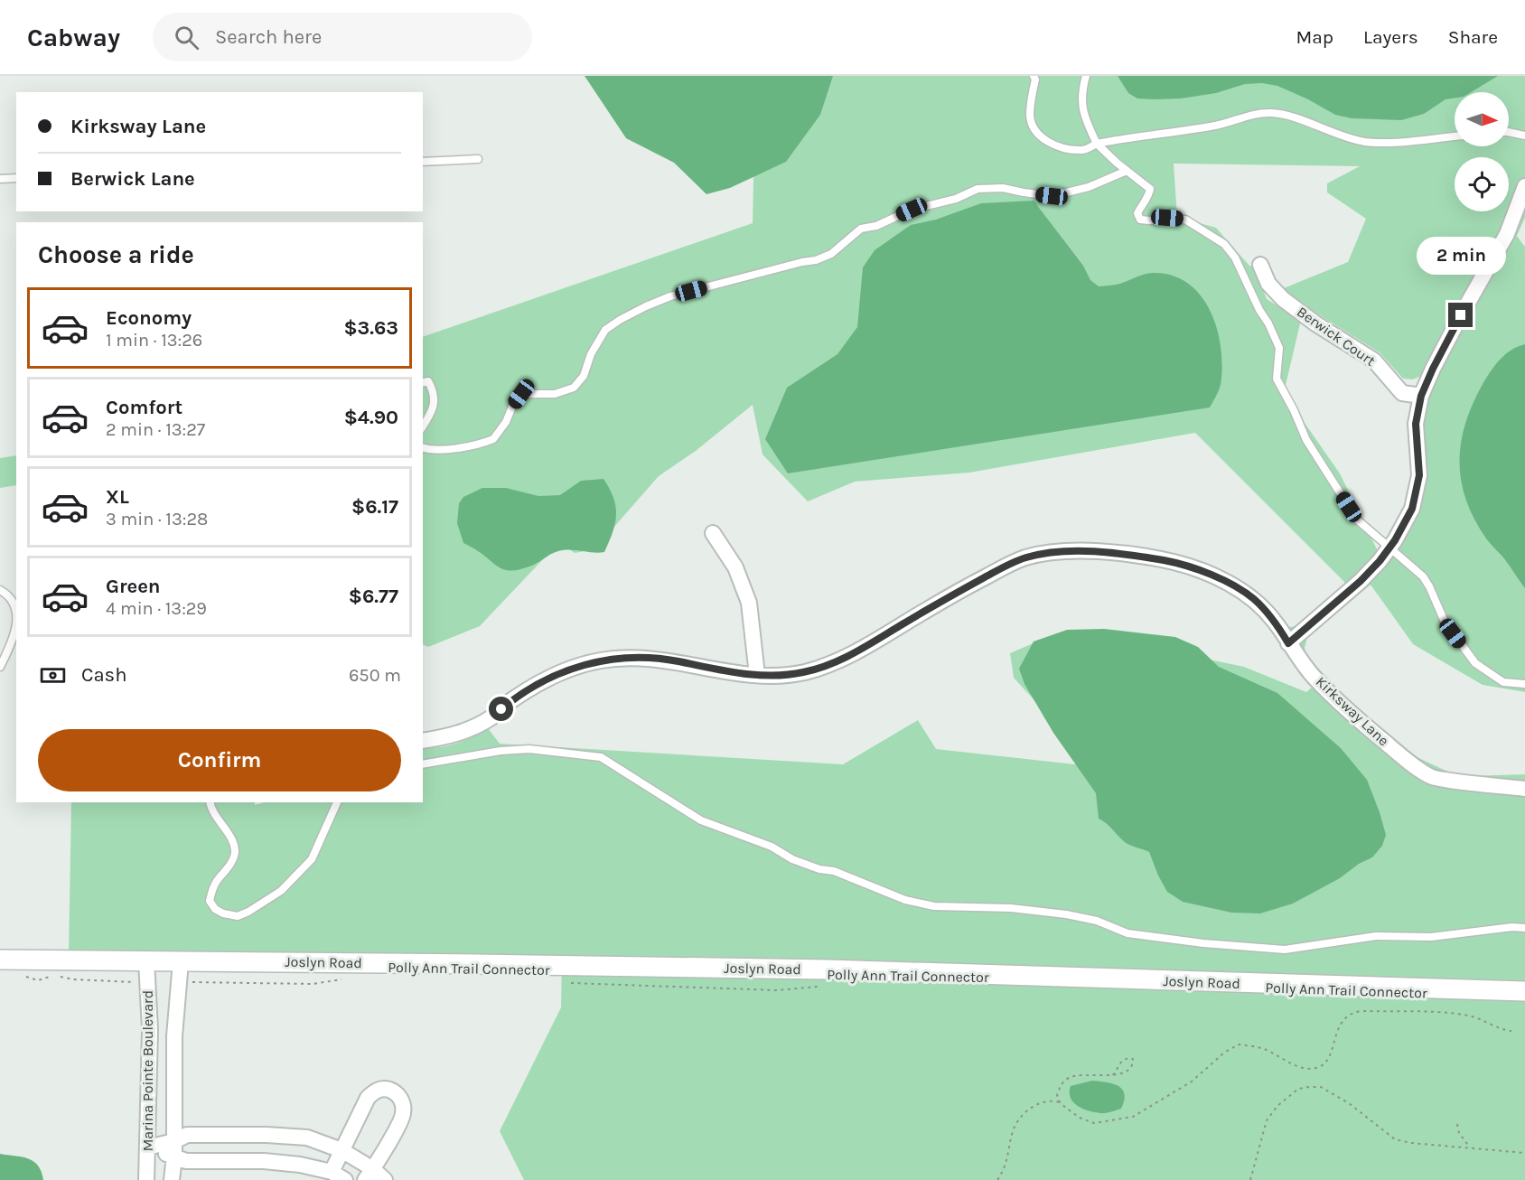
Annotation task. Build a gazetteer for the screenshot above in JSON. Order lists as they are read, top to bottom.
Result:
{
  "streets": {
    "street": [
      "Berwick Court",
      "Kirksway Lane",
      "Joslyn Road",
      "Marina Pointe Boulevard"
    ],
    "path": ["Polly Ann Trail Connector"]
  },
  "crossings": [
    ["Joslyn Road", "Marina Pointe Boulevard"]
  ],
  "north": "right",
  "page": {
    "header": "Cabway",
    "search": "Search here",
    "nav": ["Map", "Layers", "Share"],
    "banner": ["Kirksway Lane", "Berwick Lane"],
    "heading": "Choose a ride",
    "bubble": "2 min",
    "list": [
      {
        "name": "Economy",
        "note": "1 min · 13:26",
        "value": "$3.63"
      },
      {
        "name": "Comfort",
        "note": "2 min · 13:27",
        "value": "$4.90"
      },
      {
        "name": "XL",
        "note": "3 min · 13:28",
        "value": "$6.17"
      },
      {
        "name": "Green",
        "note": "4 min · 13:29",
        "value": "$6.77"
      }
    ],
    "pay": ["Cash", "650 m"],
    "buttons": "Confirm"
  }
}
